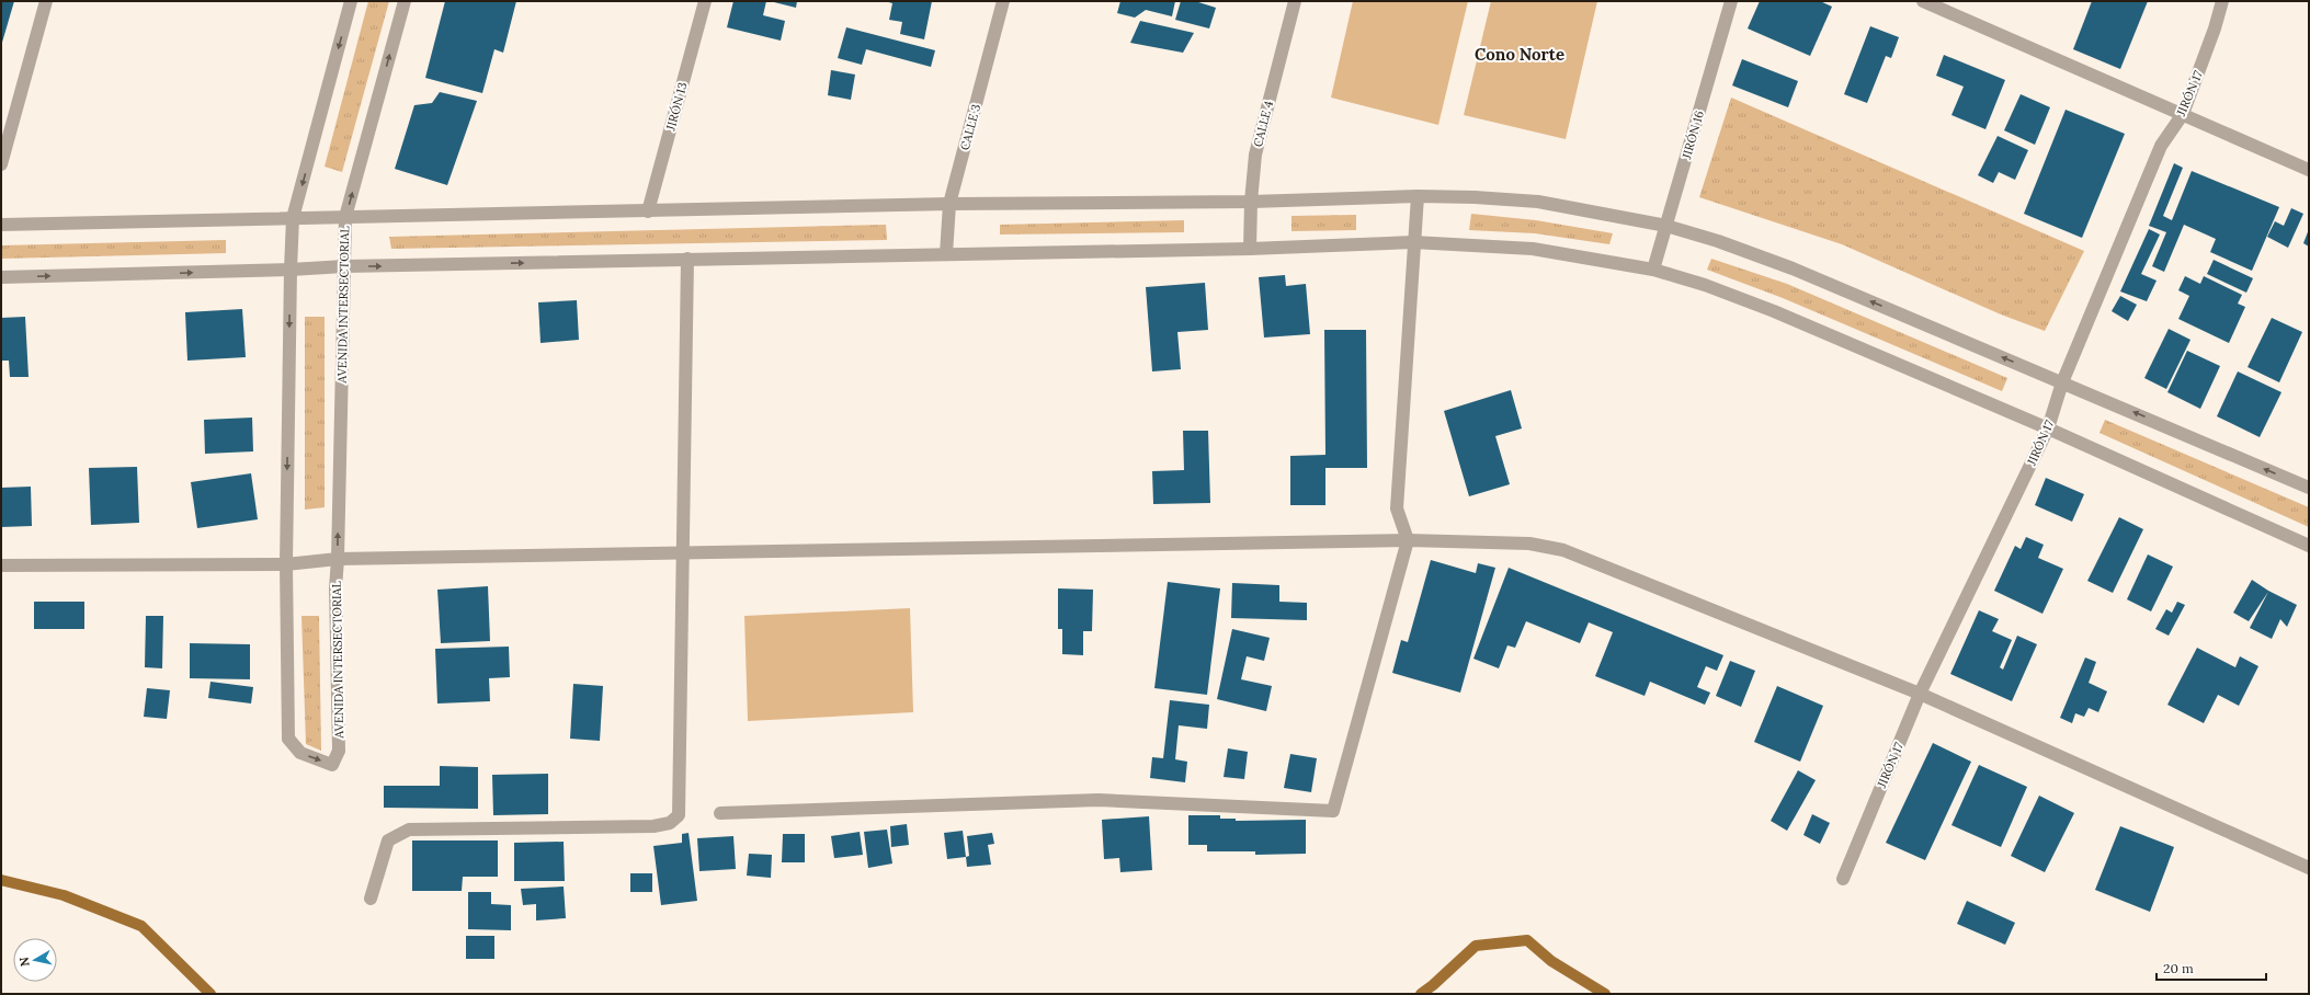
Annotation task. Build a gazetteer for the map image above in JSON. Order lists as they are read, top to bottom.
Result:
{
  "streets": {
    "street": [
      "JIRÓN 17",
      "JIRÓN 13",
      "CALLE 4",
      "CALLE 3",
      "JIRÓN 16",
      "AVENIDA INTERSECTORIAL"
    ]
  },
  "districts": ["Cono Norte"],
  "scale_bar": "20 m",
  "north": "left"
}
